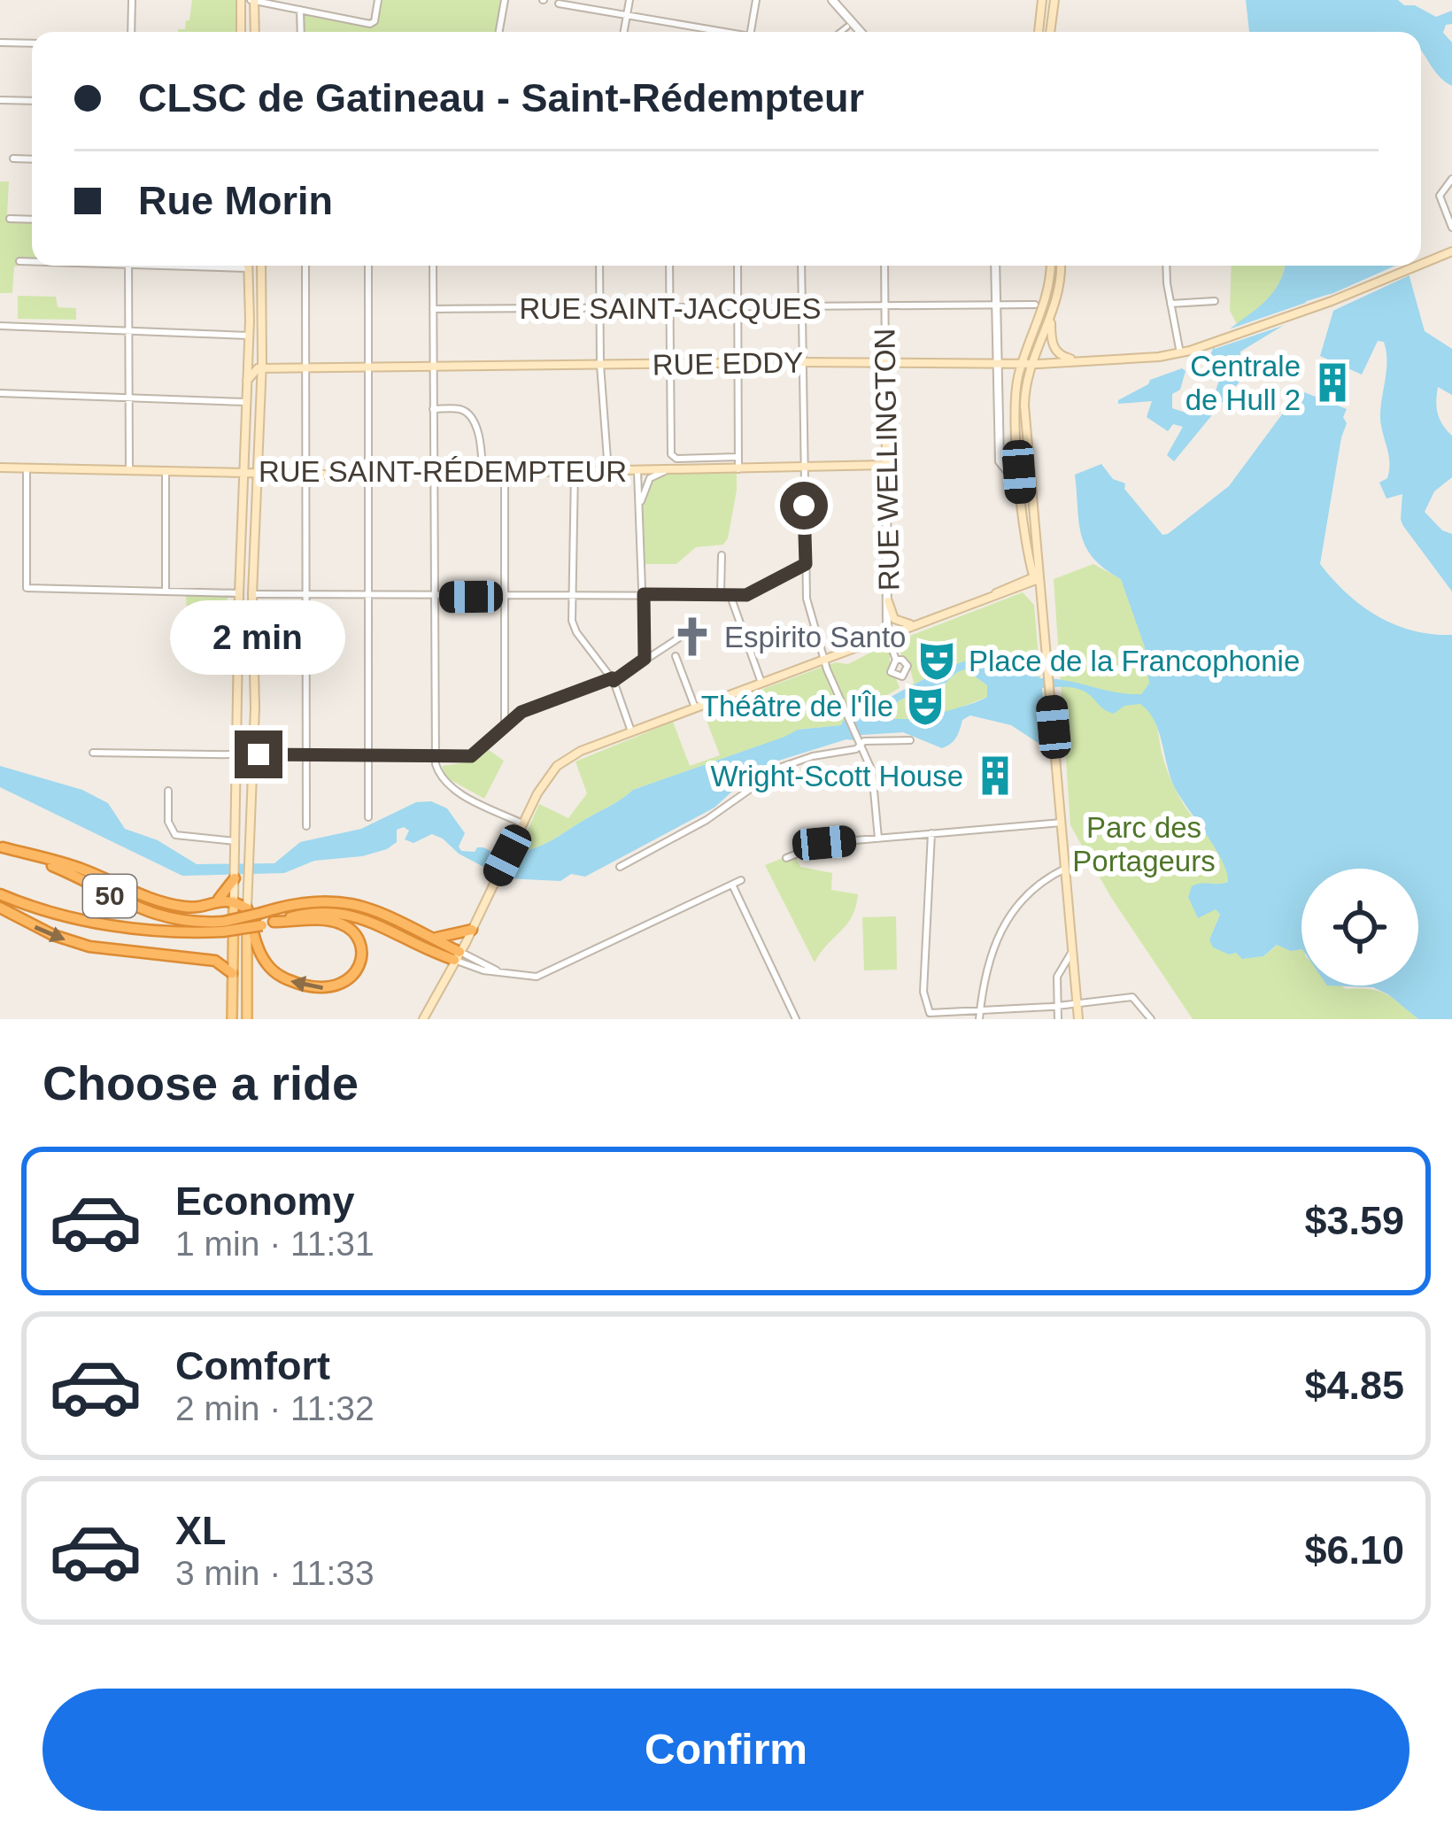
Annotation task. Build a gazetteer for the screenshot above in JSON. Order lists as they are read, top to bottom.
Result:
{
  "streets": {
    "highway": ["50"],
    "main road": ["RUE EDDY", "RUE WELLINGTON", "RUE SAINT-RÉDEMPTEUR"],
    "street": ["RUE SAINT-JACQUES"]
  },
  "crossings": [
    ["RUE SAINT-JACQUES", "RUE WELLINGTON"],
    ["RUE EDDY", "RUE WELLINGTON"],
    ["RUE WELLINGTON", "RUE SAINT-RÉDEMPTEUR"]
  ],
  "parks": ["Parc des Portageurs"],
  "places": {
    "building": ["Centrale de Hull 2", "Wright-Scott House"],
    "church": ["Espirito Santo"],
    "theatre": ["Place de la Francophonie", "Théâtre de l'Île"]
  },
  "page": {
    "banner": ["CLSC de Gatineau - Saint-Rédempteur", "Rue Morin"],
    "bubble": "2 min",
    "heading": "Choose a ride",
    "list": [
      {
        "name": "Economy",
        "note": "1 min · 11:31",
        "value": "$3.59"
      },
      {
        "name": "Comfort",
        "note": "2 min · 11:32",
        "value": "$4.85"
      },
      {
        "name": "XL",
        "note": "3 min · 11:33",
        "value": "$6.10"
      }
    ],
    "buttons": "Confirm"
  }
}
